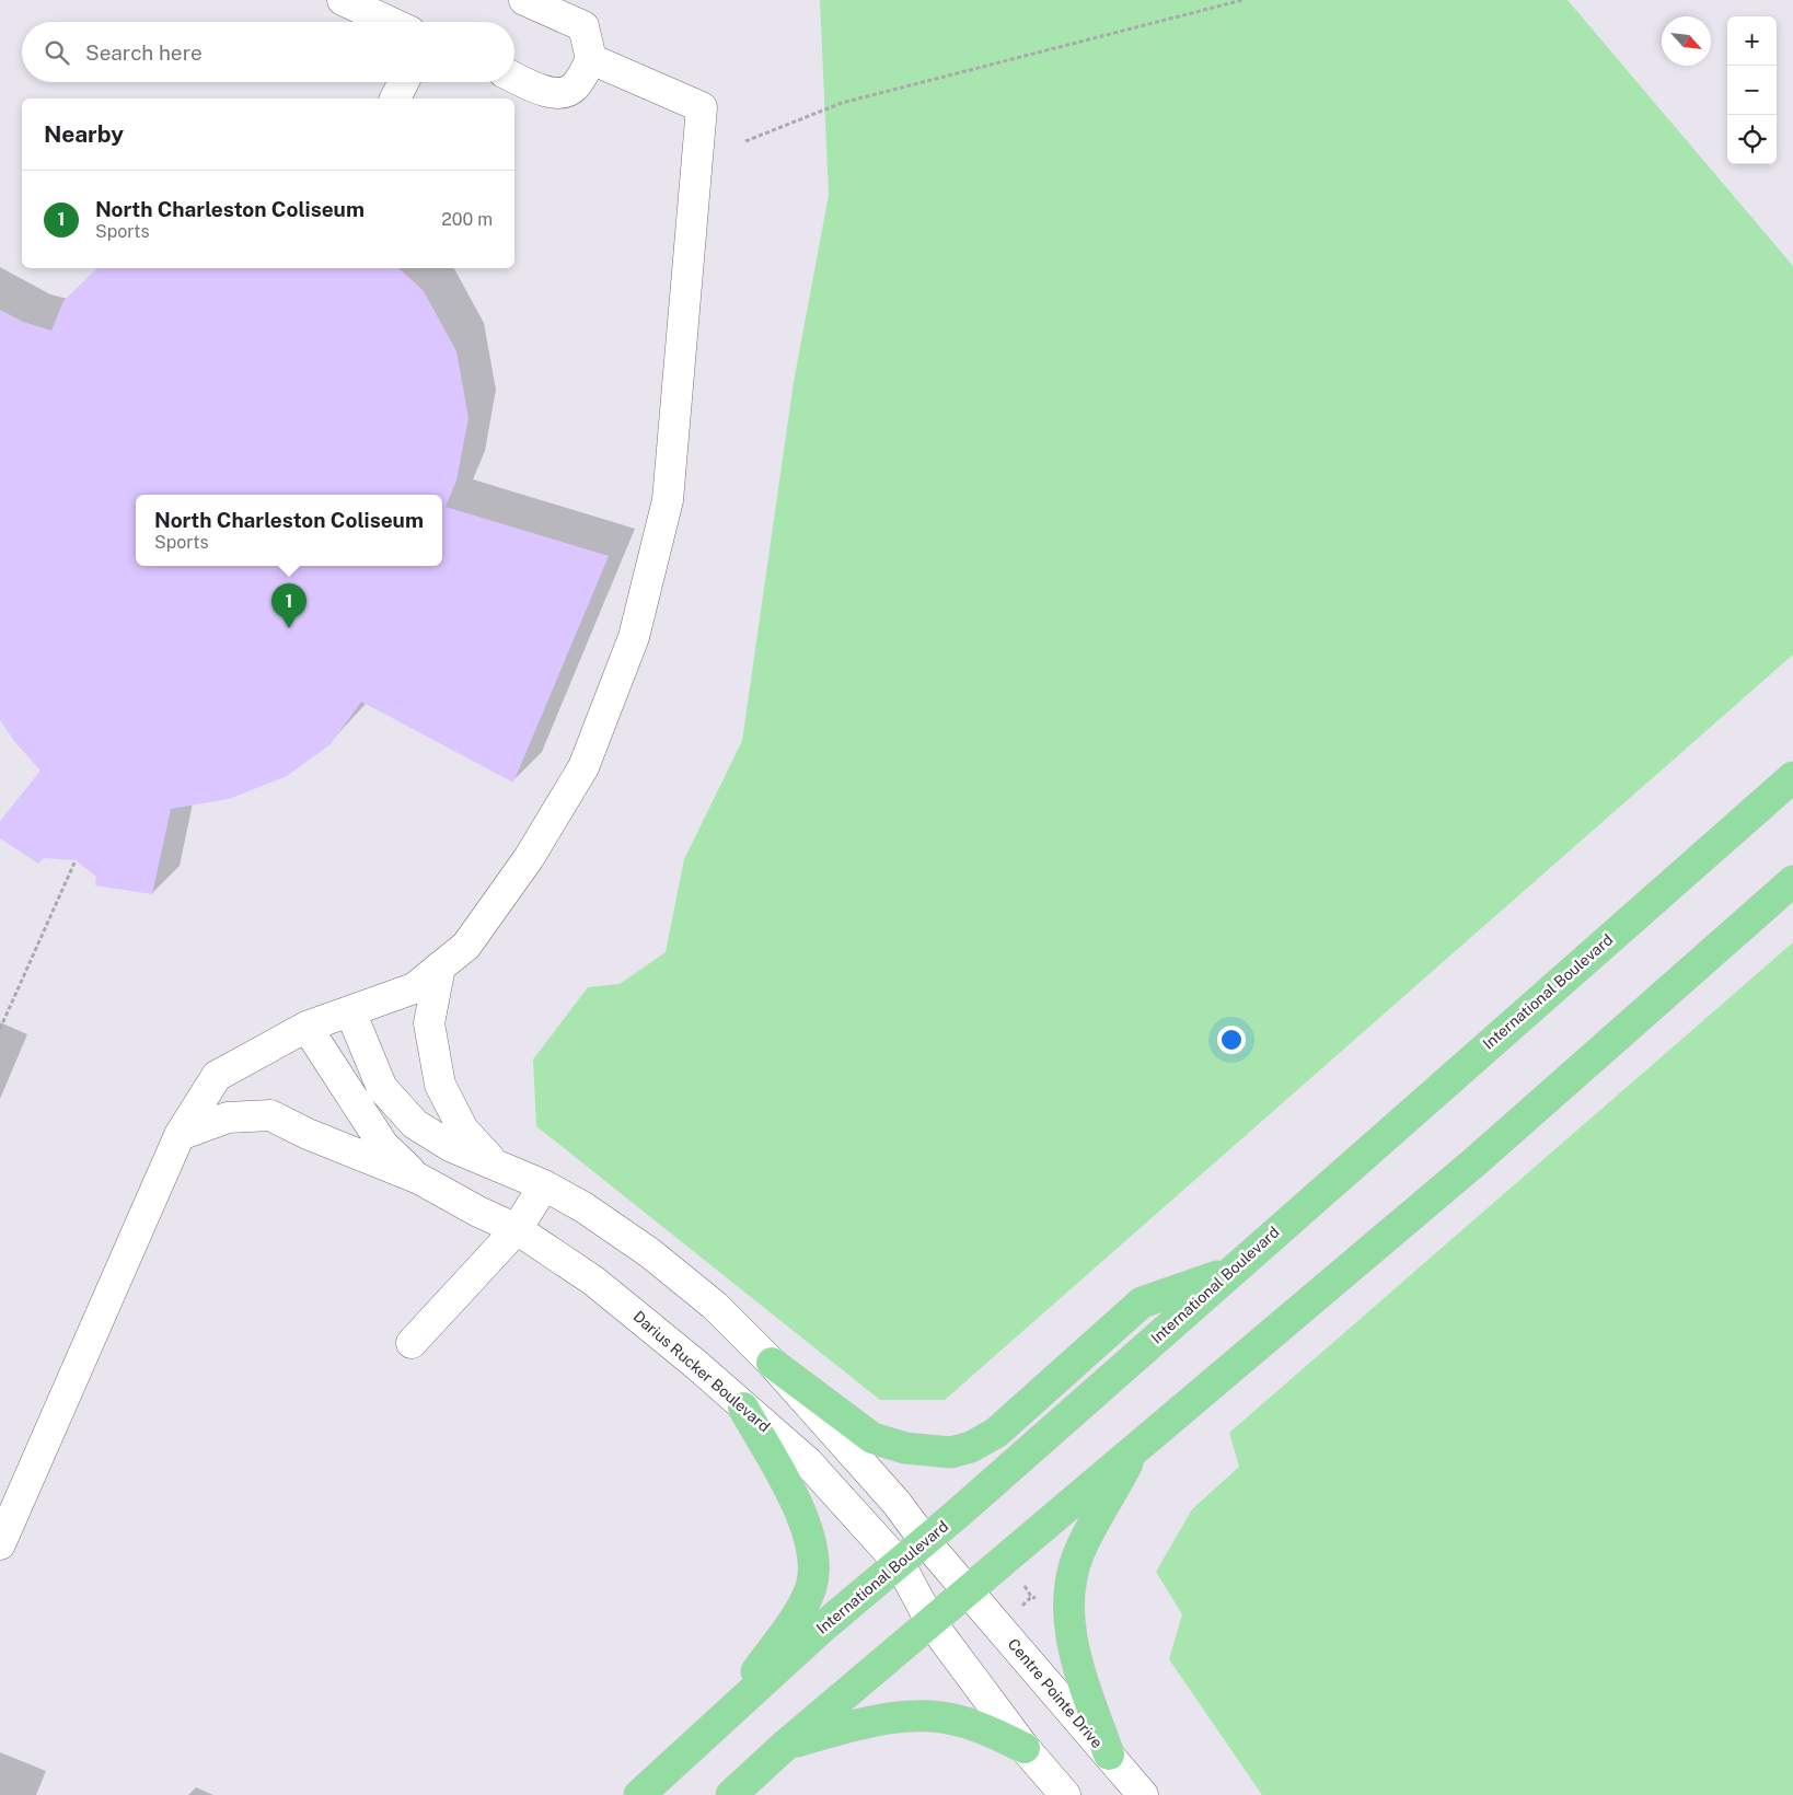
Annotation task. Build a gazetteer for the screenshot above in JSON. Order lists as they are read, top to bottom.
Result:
{
  "streets": {
    "main road": ["International Boulevard"],
    "street": ["Darius Rucker Boulevard", "Centre Pointe Drive"]
  },
  "crossings": [
    ["International Boulevard", "Darius Rucker Boulevard"]
  ],
  "north": "bottom right",
  "page": {
    "map_buttons": ["+", "−"],
    "search": "Search here",
    "heading": "Nearby",
    "list": [
      {
        "mark": "1",
        "name": "North Charleston Coliseum",
        "note": "Sports",
        "value": "200 m"
      }
    ],
    "popup": ["North Charleston Coliseum", "Sports"],
    "pins": "1"
  }
}
